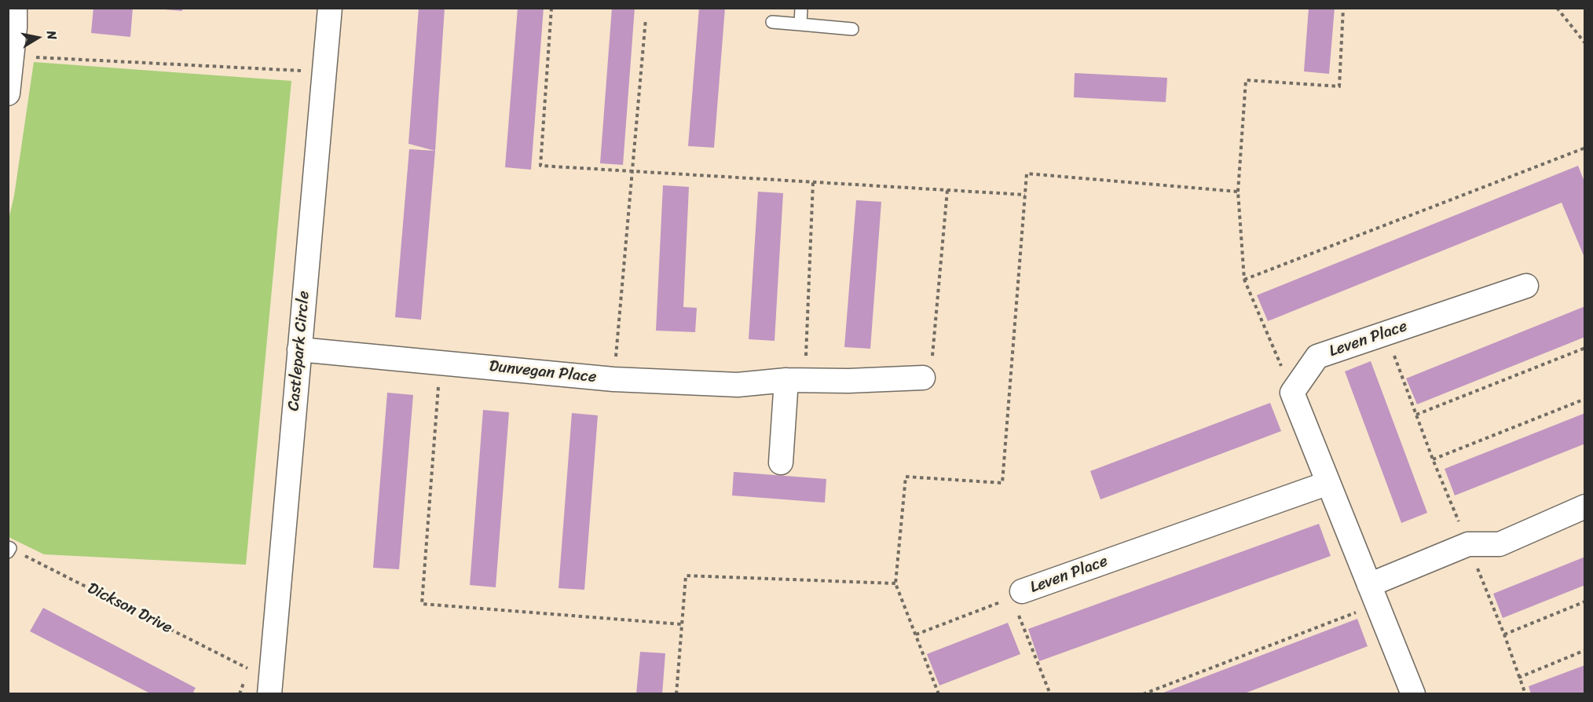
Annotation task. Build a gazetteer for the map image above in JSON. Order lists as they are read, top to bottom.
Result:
{
  "streets": {
    "street": ["Leven Place", "Castlepark Circle", "Dunvegan Place"],
    "path": ["Dickson Drive"]
  },
  "crossings": [
    ["Castlepark Circle", "Dunvegan Place"]
  ],
  "north": "right"
}
